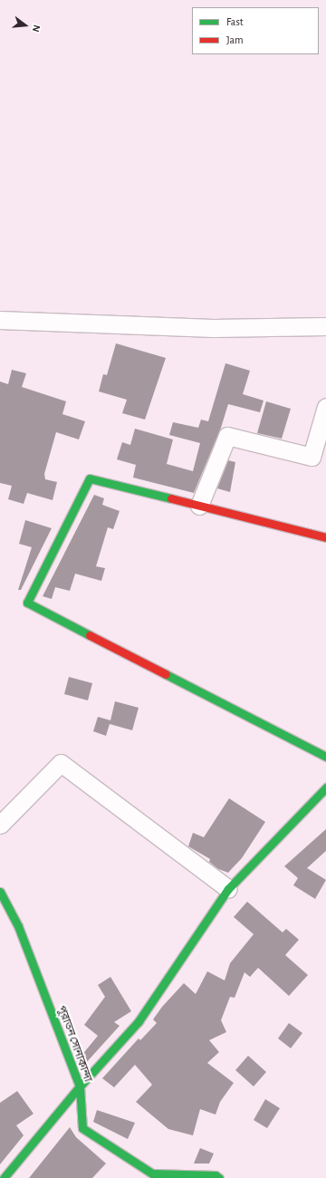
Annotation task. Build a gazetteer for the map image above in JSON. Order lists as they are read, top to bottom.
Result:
{
  "streets": {
    "street": ["পুরাতন সোনাকান্দা"]
  },
  "legend": ["Fast", "Jam"],
  "north": "right"
}
